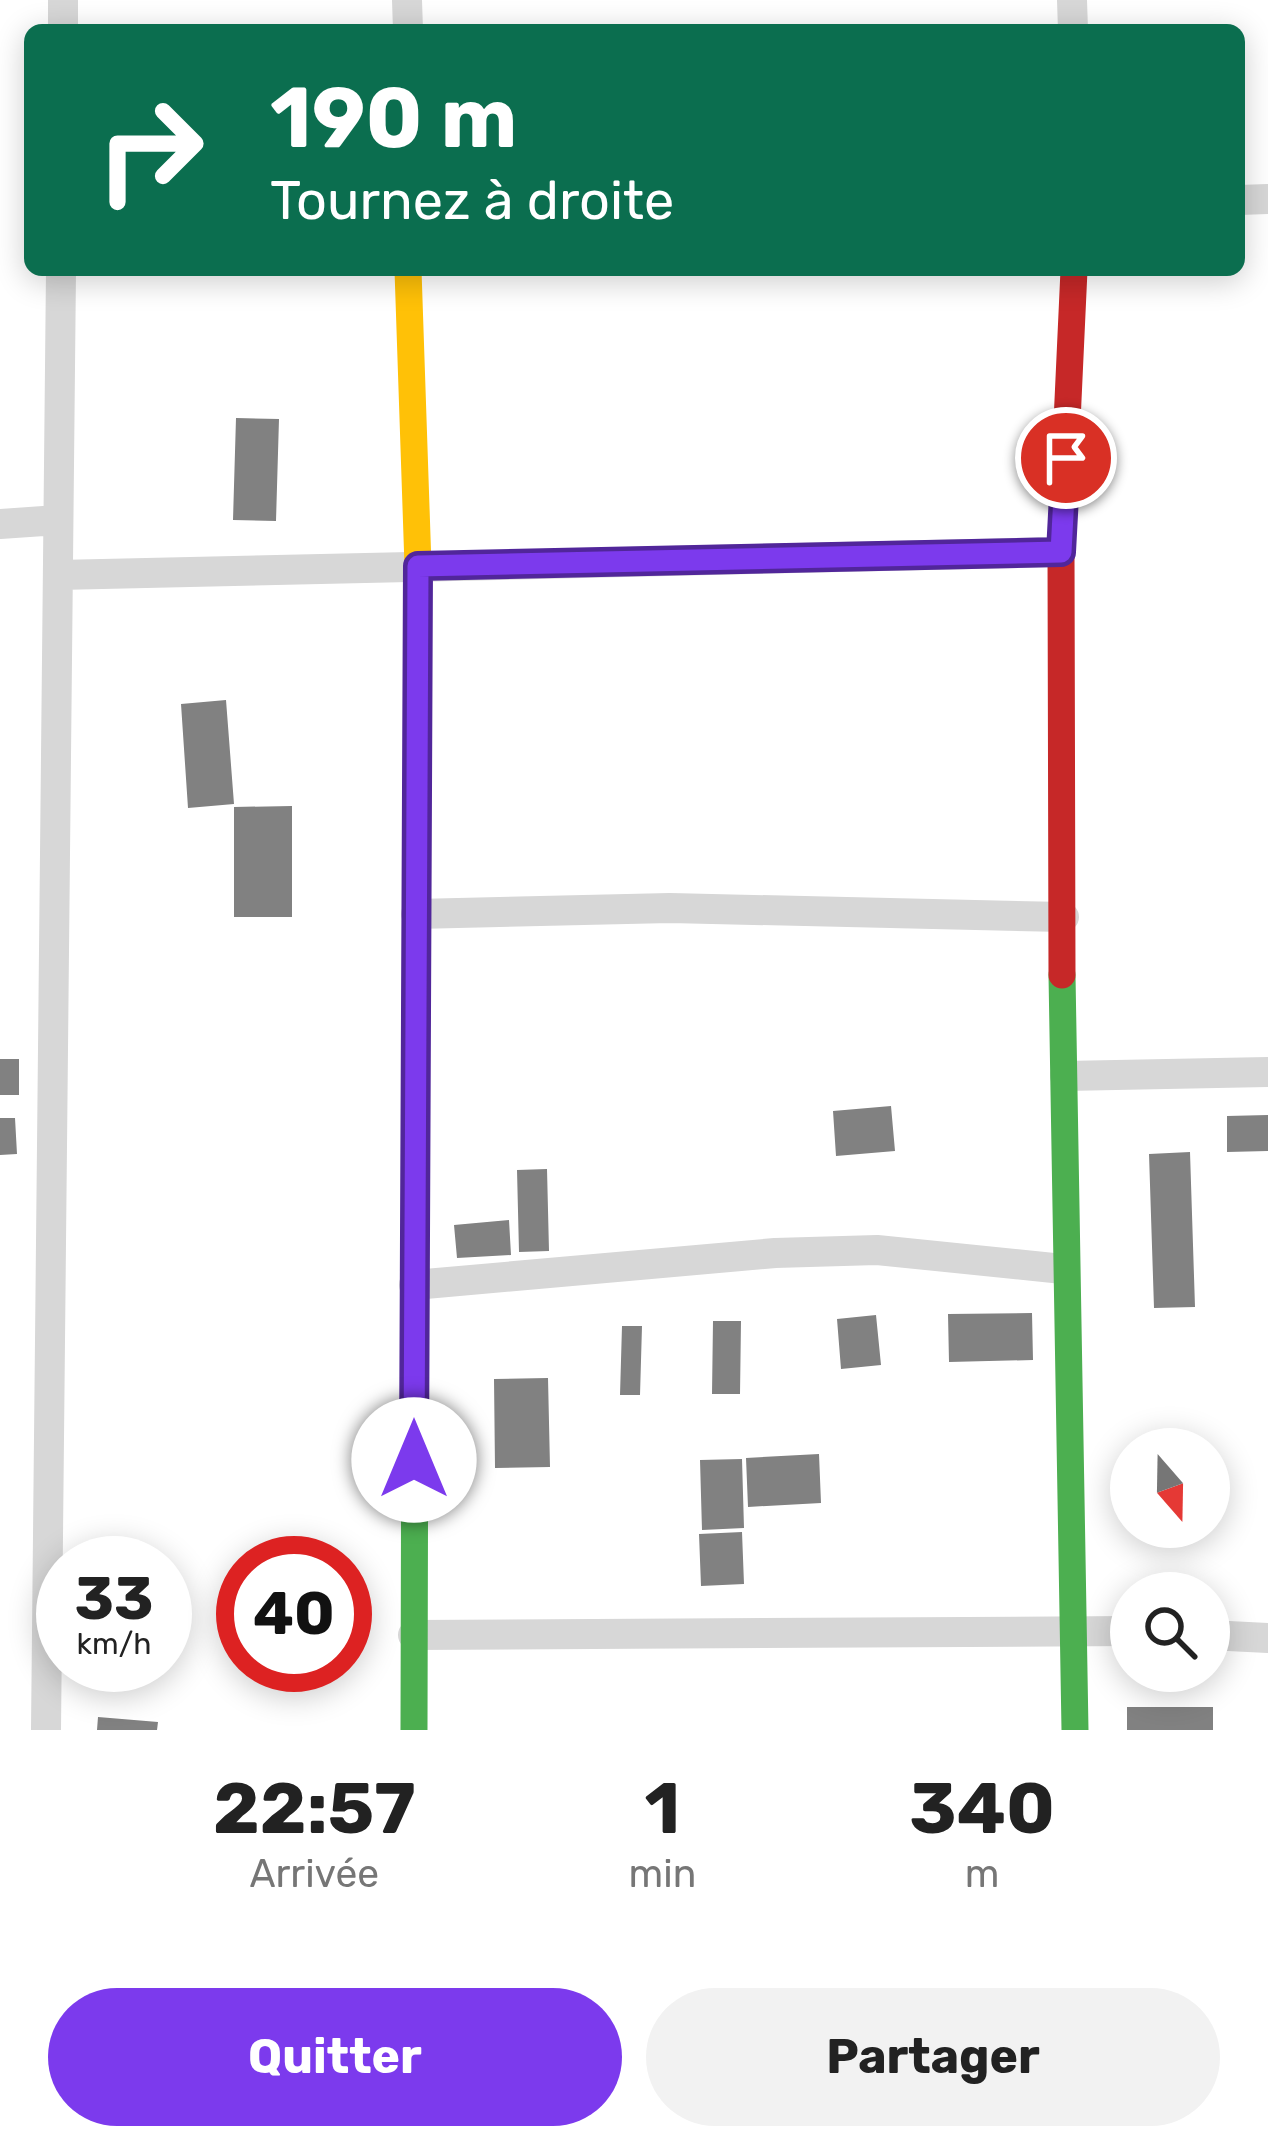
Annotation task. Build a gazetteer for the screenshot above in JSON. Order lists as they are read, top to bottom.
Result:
{
  "north": "bottom",
  "page": {
    "turn": ["190 m", "Tournez à droite"],
    "speed": "33 km/h",
    "limit": "40",
    "eta": [
      "22:57",
      "Arrivée",
      "1",
      "min",
      "340",
      "m"
    ],
    "buttons": ["Quitter", "Partager"]
  }
}
